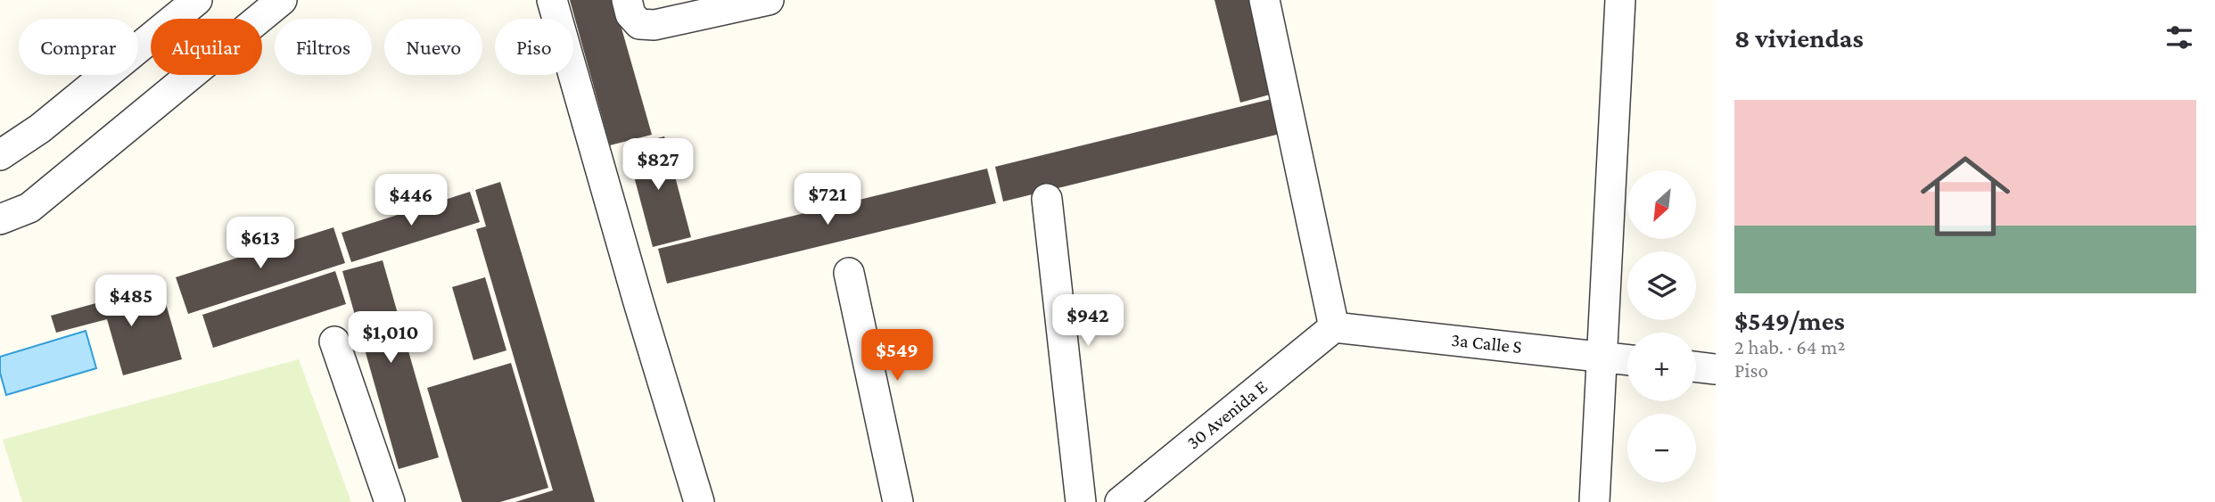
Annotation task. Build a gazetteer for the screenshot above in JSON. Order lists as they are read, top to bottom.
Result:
{
  "streets": {
    "street": ["3a Calle S", "30 Avenida E"]
  },
  "crossings": [
    ["3a Calle S", "30 Avenida E"]
  ],
  "north": "bottom left",
  "page": {
    "heading": "8 viviendas",
    "chip": [
      "Comprar",
      "Alquilar",
      "Filtros",
      "Nuevo",
      "Piso"
    ],
    "list": [
      {
        "name": "$549/mes",
        "note": "2 hab. · 64 m² · Piso"
      }
    ],
    "price": [
      "$827",
      "$721",
      "$446",
      "$613",
      "$485",
      "$942",
      "$1,010",
      "$549"
    ],
    "map_buttons": ["+", "−"]
  }
}
